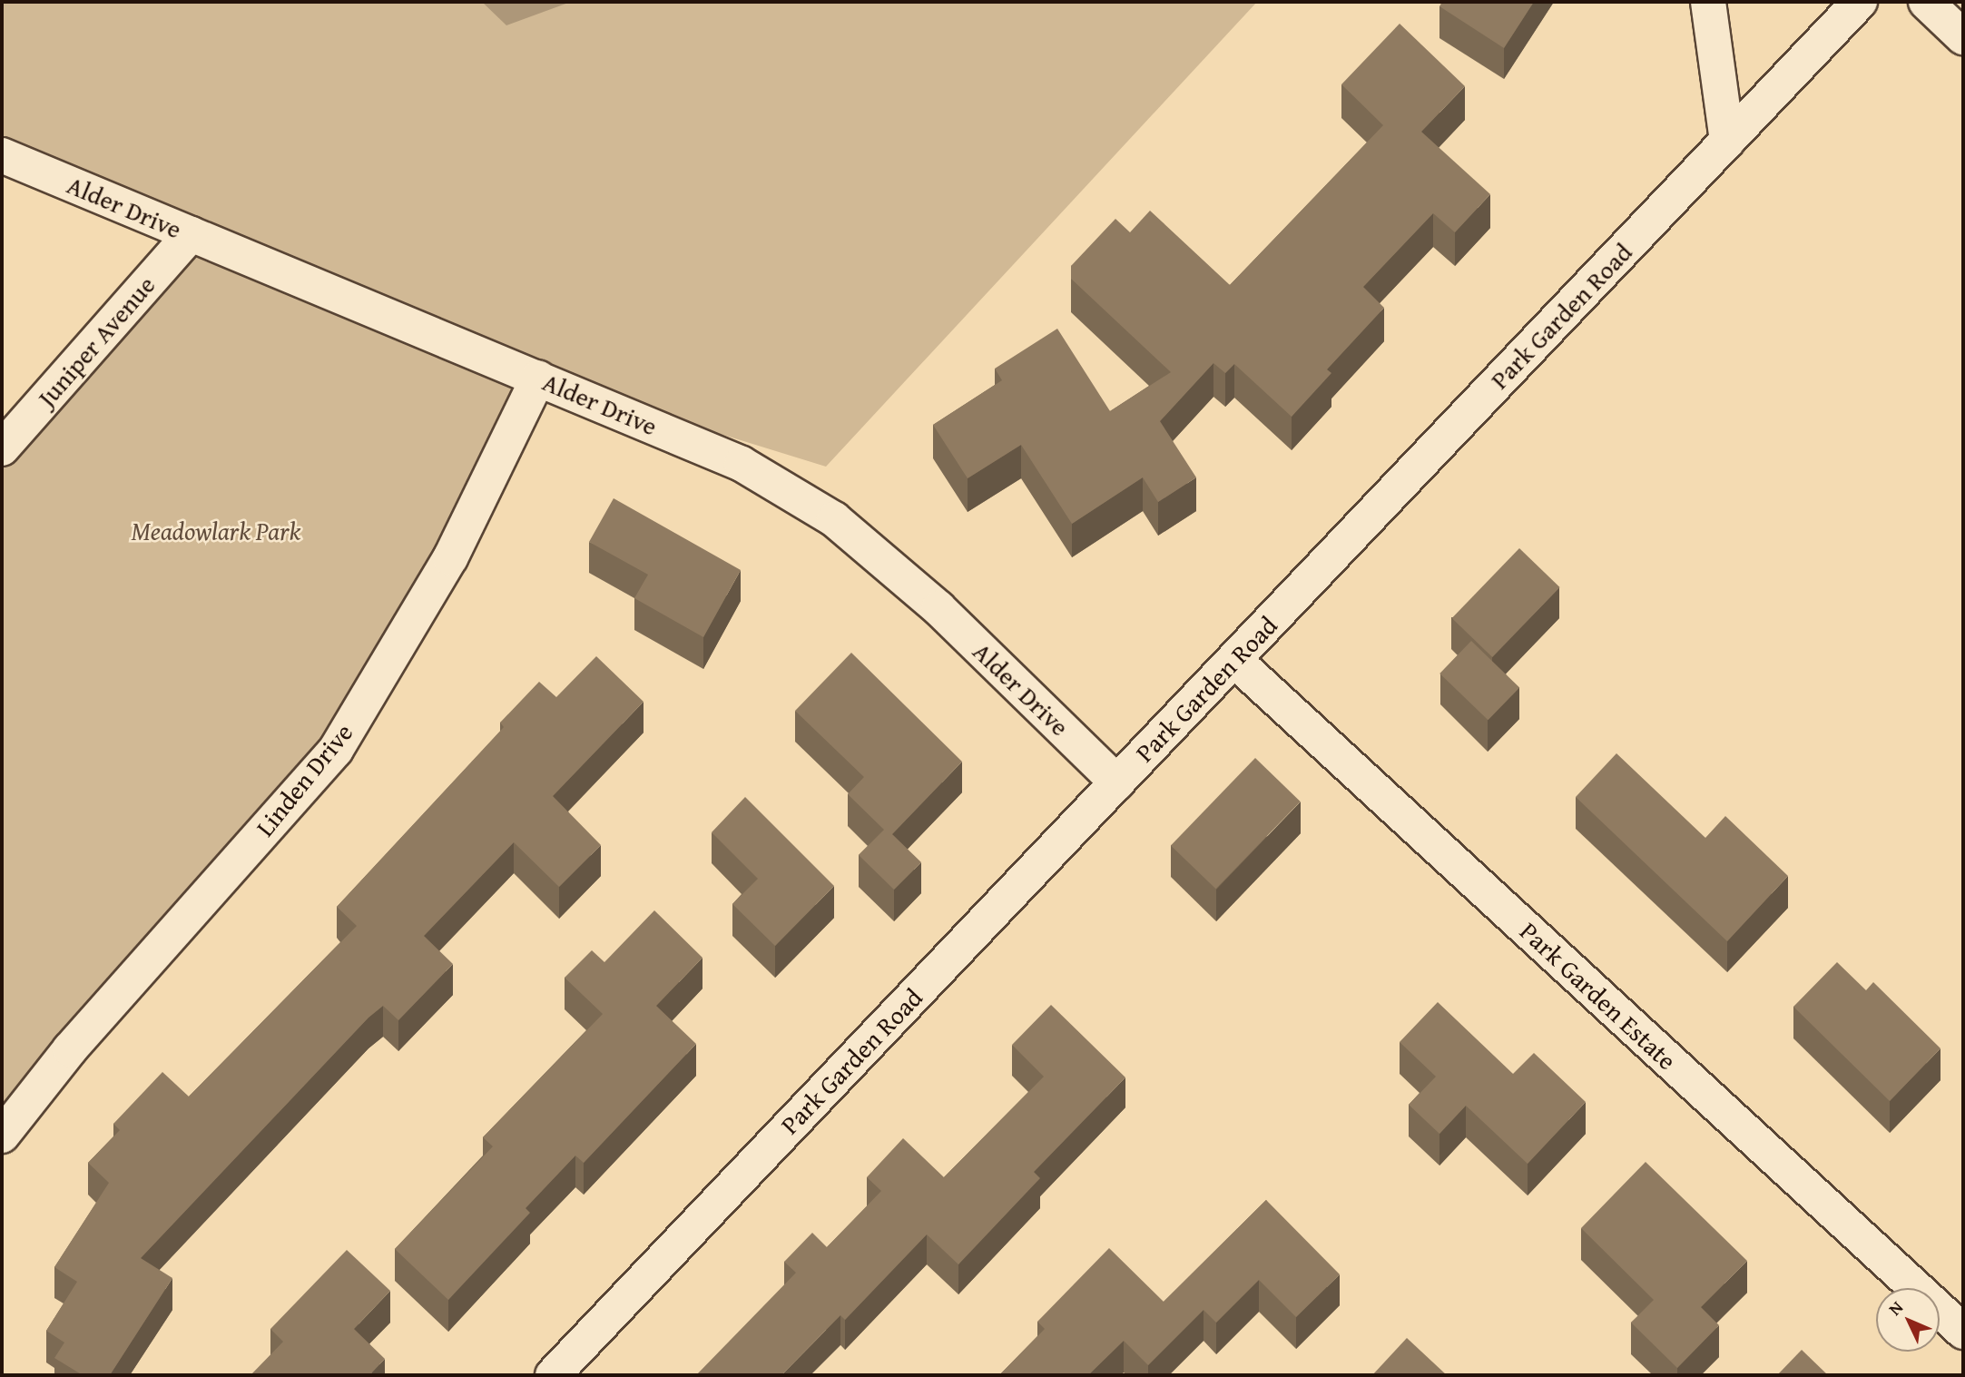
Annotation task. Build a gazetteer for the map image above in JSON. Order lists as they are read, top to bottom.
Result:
{
  "streets": {
    "street": [
      "Alder Drive",
      "Park Garden Road",
      "Juniper Avenue",
      "Linden Drive",
      "Park Garden Estate"
    ]
  },
  "crossings": [
    ["Alder Drive", "Park Garden Road"],
    ["Alder Drive", "Juniper Avenue"],
    ["Alder Drive", "Linden Drive"],
    ["Park Garden Road", "Park Garden Estate"]
  ],
  "parks": ["Meadowlark Park"],
  "north": "top left"
}
